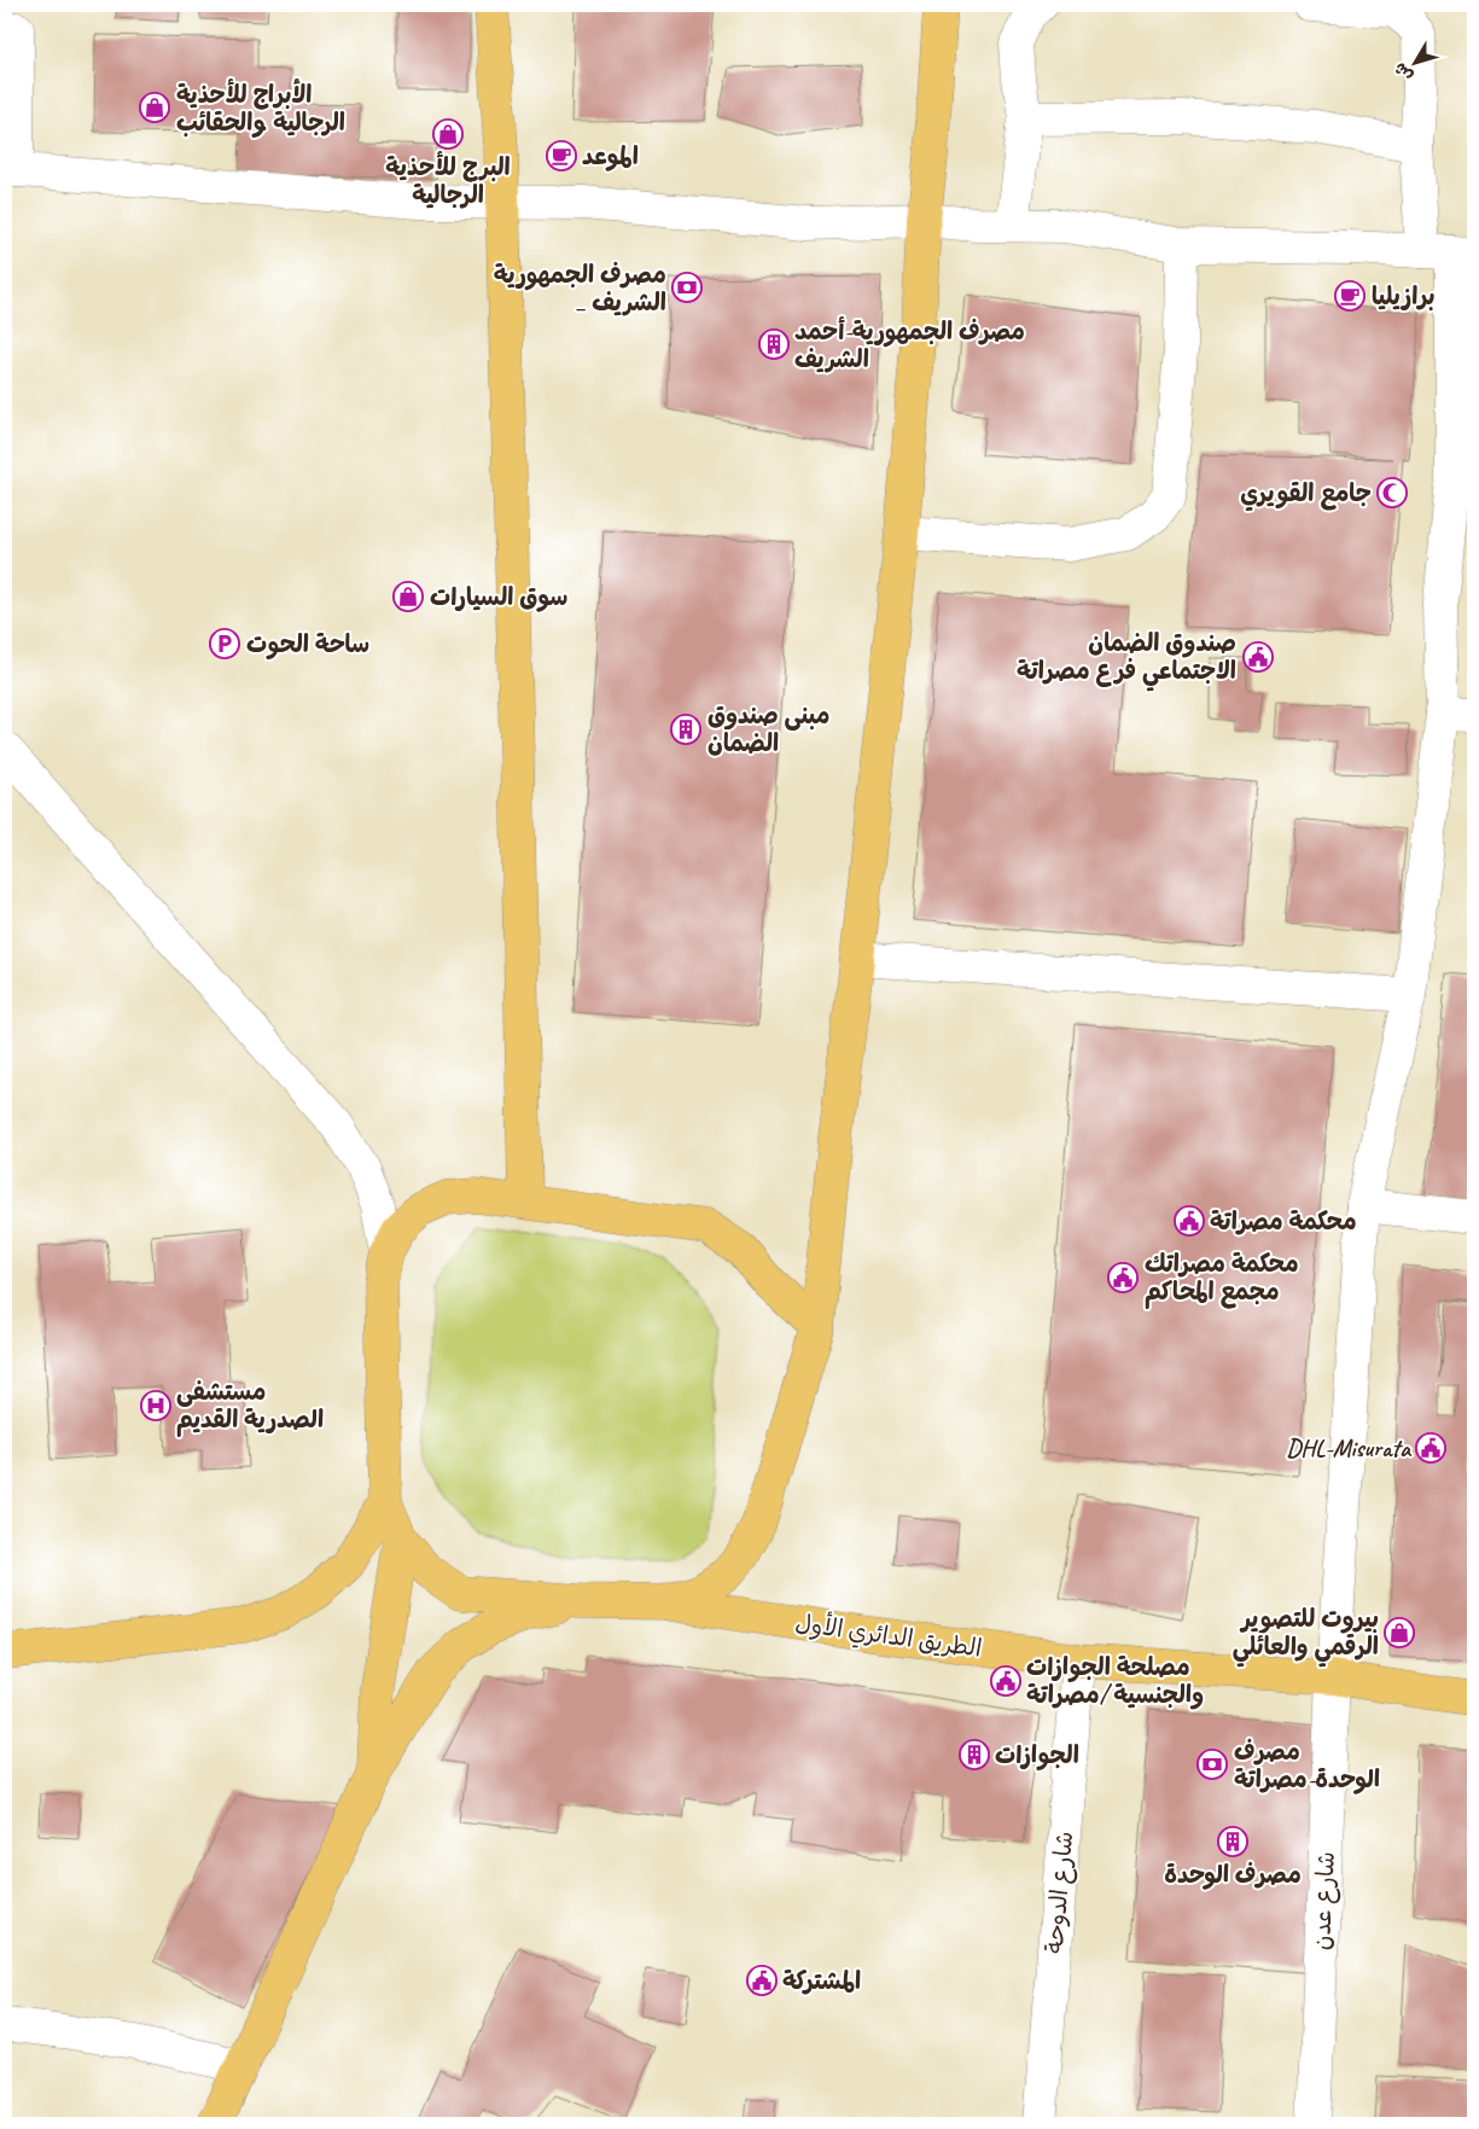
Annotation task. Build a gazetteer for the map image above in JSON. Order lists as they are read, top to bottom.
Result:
{
  "streets": {
    "main road": ["الطريق الدائري الأول"],
    "street": ["شارع الدوحة", "شارع عدن"]
  },
  "crossings": [
    ["الطريق الدائري الأول", "شارع الدوحة"],
    ["الطريق الدائري الأول", "شارع عدن"]
  ],
  "places": {
    "shop": [
      "الأبراج للأحذية الرجالية والحقائب",
      "البرج للأحذية الرجالية",
      "سوق السيارات",
      "بيروت للتصوير الرقمي والعائلي"
    ],
    "cafe": ["الموعد", "برازيليا"],
    "bank": ["مصرف الجمهورية _ الشريف", "مصرف الوحدة-مصراتة"],
    "building": [
      "مصرف الجمهورية-أحمد الشريف",
      "مبنى صندوق الضمان",
      "الجوازات",
      "مصرف الوحدة"
    ],
    "mosque": ["جامع القويري"],
    "parking": ["ساحة الحوت"],
    "public building": [
      "صندوق الضمان الاجتماعي فرع مصراتة",
      "محكمة مصراتة",
      "محكمة مصراتك مجمع المحاكم",
      "DHL-Misurata",
      "مصلحة الجوازات والجنسية /مصراتة",
      "المشتركة"
    ],
    "hospital": ["مستشفى الصدرية القديم"]
  },
  "north": "bottom left"
}
